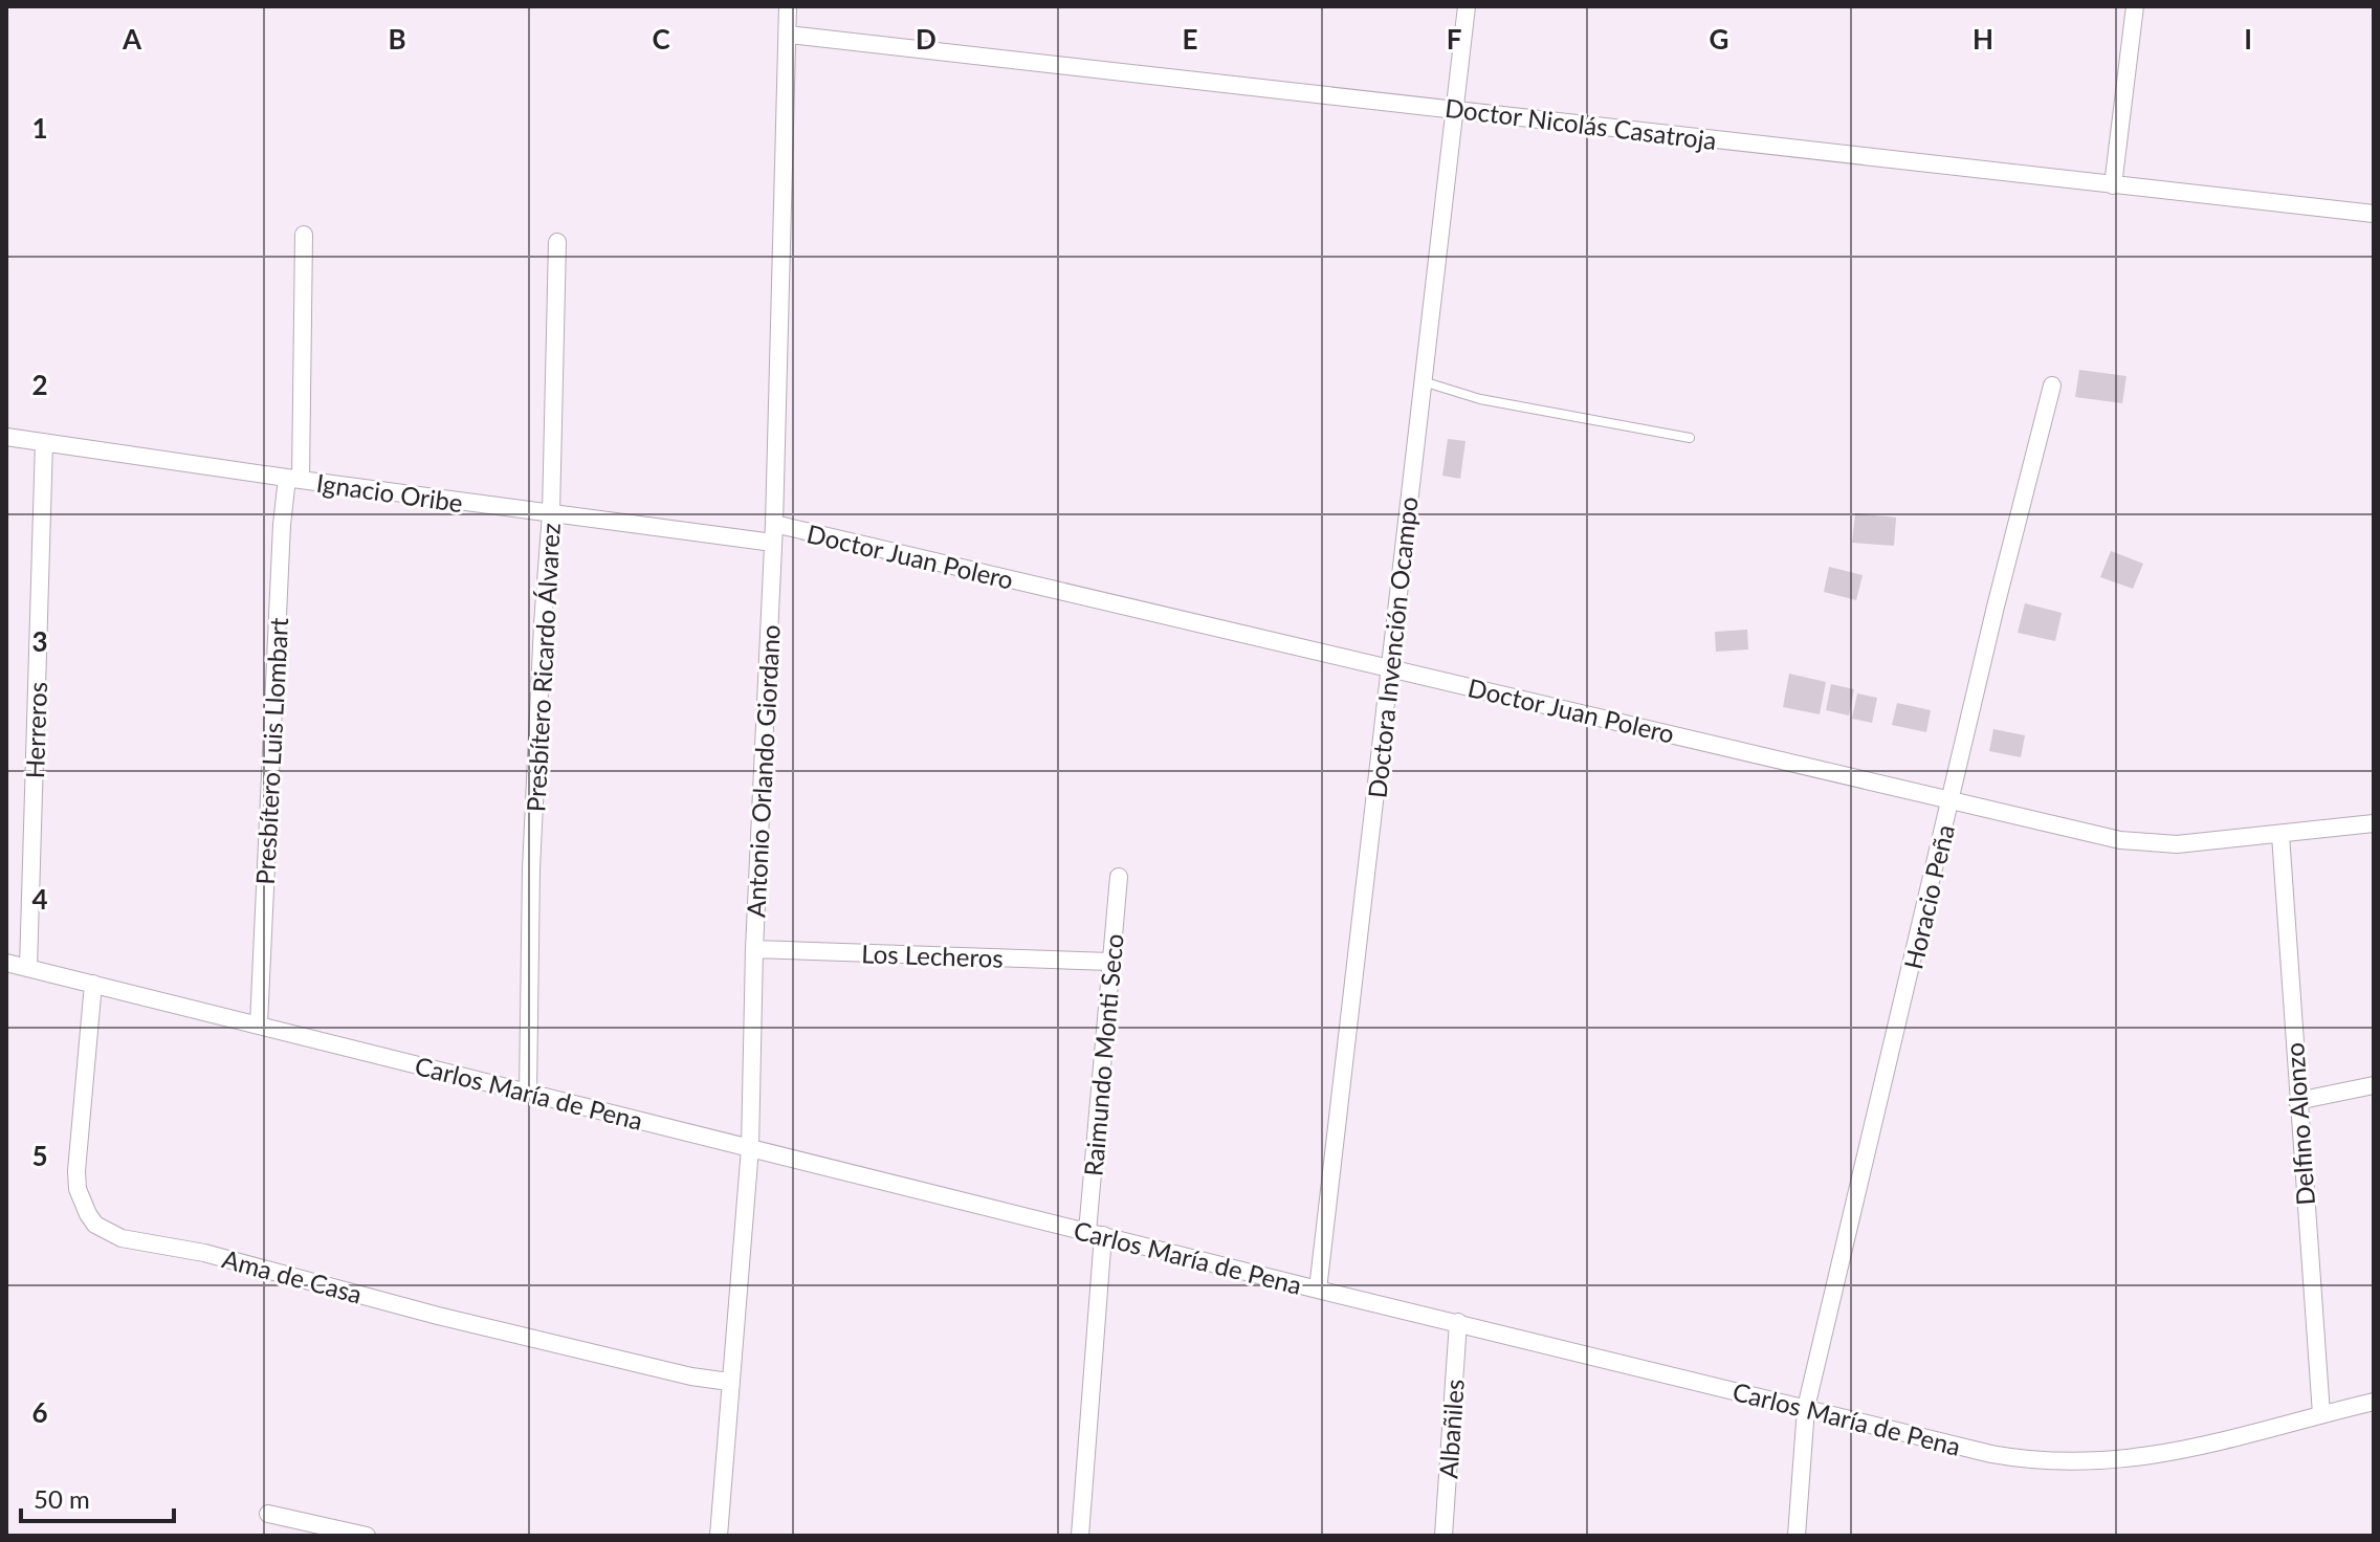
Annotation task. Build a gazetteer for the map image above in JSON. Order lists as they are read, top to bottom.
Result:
{
  "streets": {
    "street": [
      "Doctor Nicolás Casatroja",
      "Ignacio Oribe",
      "Doctor Juan Polero",
      "Doctora Invención Ocampo",
      "Presbítero Ricardo Álvarez",
      "Herreros",
      "Presbítero Luis Llombart",
      "Antonio Orlando Giordano",
      "Horacio Peña",
      "Los Lecheros",
      "Raimundo Monti Seco",
      "Carlos María de Pena",
      "Delfino Alonzo",
      "Ama de Casa",
      "Albañiles"
    ]
  },
  "crossings": [
    ["Doctor Nicolás Casatroja", "Doctora Invención Ocampo"],
    ["Doctor Nicolás Casatroja", "Antonio Orlando Giordano"],
    ["Ignacio Oribe", "Presbítero Ricardo Álvarez"],
    ["Ignacio Oribe", "Herreros"],
    ["Ignacio Oribe", "Presbítero Luis Llombart"],
    ["Ignacio Oribe", "Antonio Orlando Giordano"],
    ["Doctor Juan Polero", "Doctora Invención Ocampo"],
    ["Doctor Juan Polero", "Antonio Orlando Giordano"],
    ["Doctor Juan Polero", "Horacio Peña"],
    ["Doctor Juan Polero", "Delfino Alonzo"],
    ["Doctora Invención Ocampo", "Carlos María de Pena"],
    ["Presbítero Ricardo Álvarez", "Carlos María de Pena"],
    ["Herreros", "Carlos María de Pena"],
    ["Presbítero Luis Llombart", "Carlos María de Pena"],
    ["Antonio Orlando Giordano", "Los Lecheros"],
    ["Antonio Orlando Giordano", "Carlos María de Pena"],
    ["Antonio Orlando Giordano", "Ama de Casa"],
    ["Horacio Peña", "Carlos María de Pena"],
    ["Los Lecheros", "Raimundo Monti Seco"],
    ["Raimundo Monti Seco", "Carlos María de Pena"],
    ["Carlos María de Pena", "Delfino Alonzo"],
    ["Carlos María de Pena", "Ama de Casa"],
    ["Carlos María de Pena", "Albañiles"]
  ],
  "scale_bar": "50 m",
  "grid": {
    "columns": [
      "A",
      "B",
      "C",
      "D",
      "E",
      "F",
      "G",
      "H",
      "I"
    ],
    "rows": [
      "1",
      "2",
      "3",
      "4",
      "5",
      "6"
    ]
  }
}
